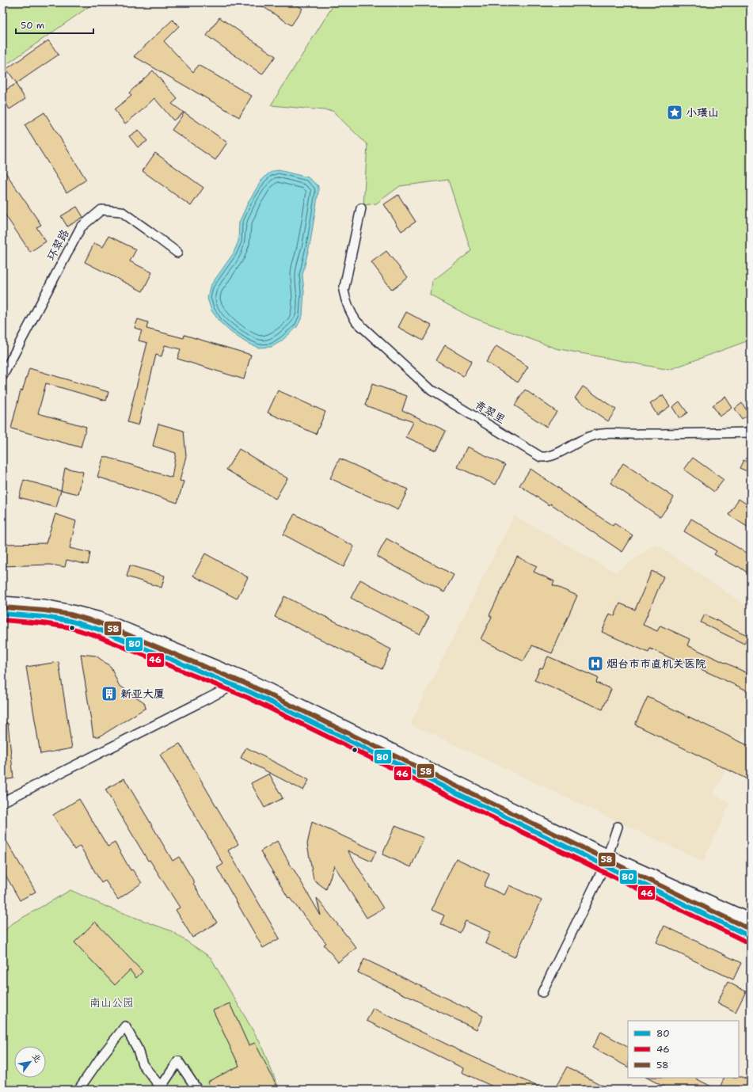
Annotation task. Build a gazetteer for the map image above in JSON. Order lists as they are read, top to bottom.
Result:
{
  "streets": {
    "street": ["环翠路", "青翠里"]
  },
  "parks": ["南山公园"],
  "places": {
    "place": ["小璜山"],
    "hospital": ["烟台市市直机关医院"],
    "building": ["新亚大厦"]
  },
  "lines": ["transit line 58", "transit line 80", "transit line 46"],
  "legend": ["80", "46", "58"],
  "scale_bar": "50 m",
  "north": "top right"
}
